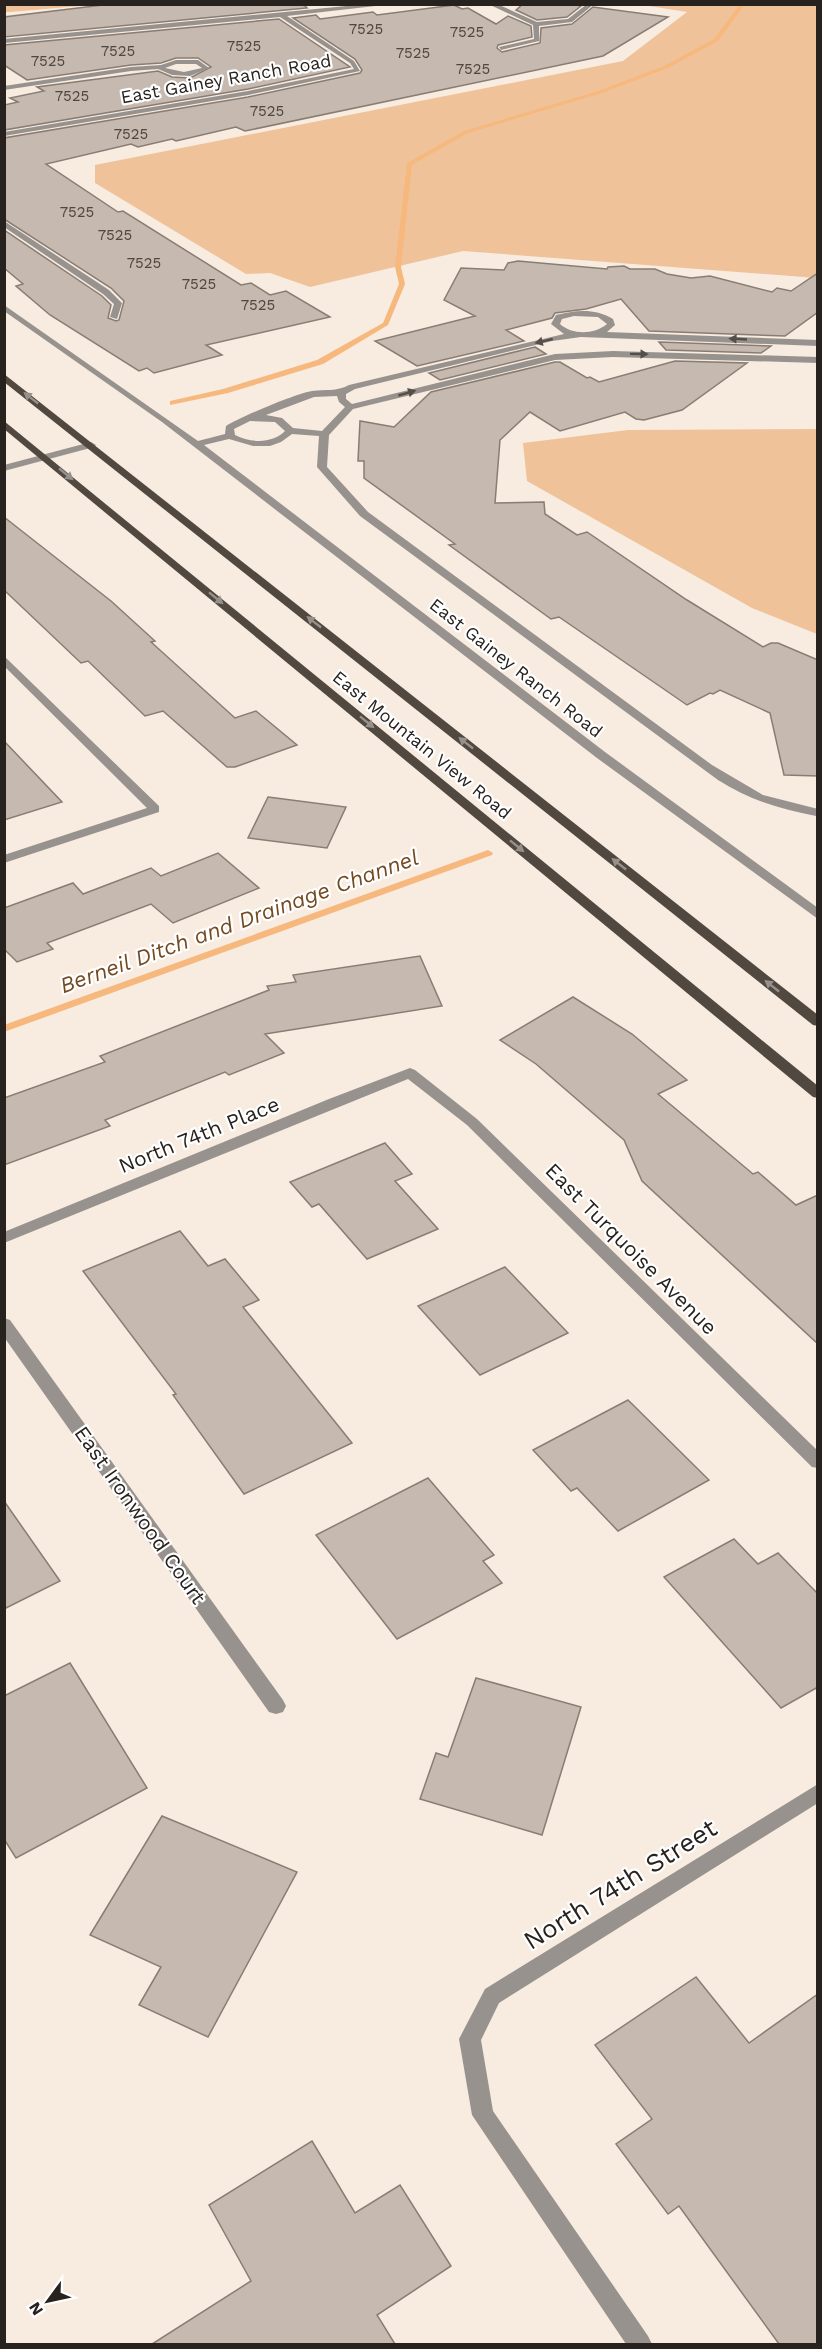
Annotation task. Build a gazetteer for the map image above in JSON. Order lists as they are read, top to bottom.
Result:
{
  "streets": {
    "main road": ["East Mountain View Road"],
    "street": [
      "East Gainey Ranch Road",
      "North 74th Place",
      "East Turquoise Avenue",
      "East Ironwood Court",
      "North 74th Street"
    ]
  },
  "crossings": [
    ["North 74th Place", "East Turquoise Avenue"]
  ],
  "water": ["Berneil Ditch and Drainage Channel"],
  "house_numbers": [
    "7525",
    "7525",
    "7525",
    "7525",
    "7525",
    "7525",
    "7525",
    "7525",
    "7525",
    "7525",
    "7525",
    "7525",
    "7525",
    "7525",
    "7525"
  ],
  "north": "bottom left"
}
